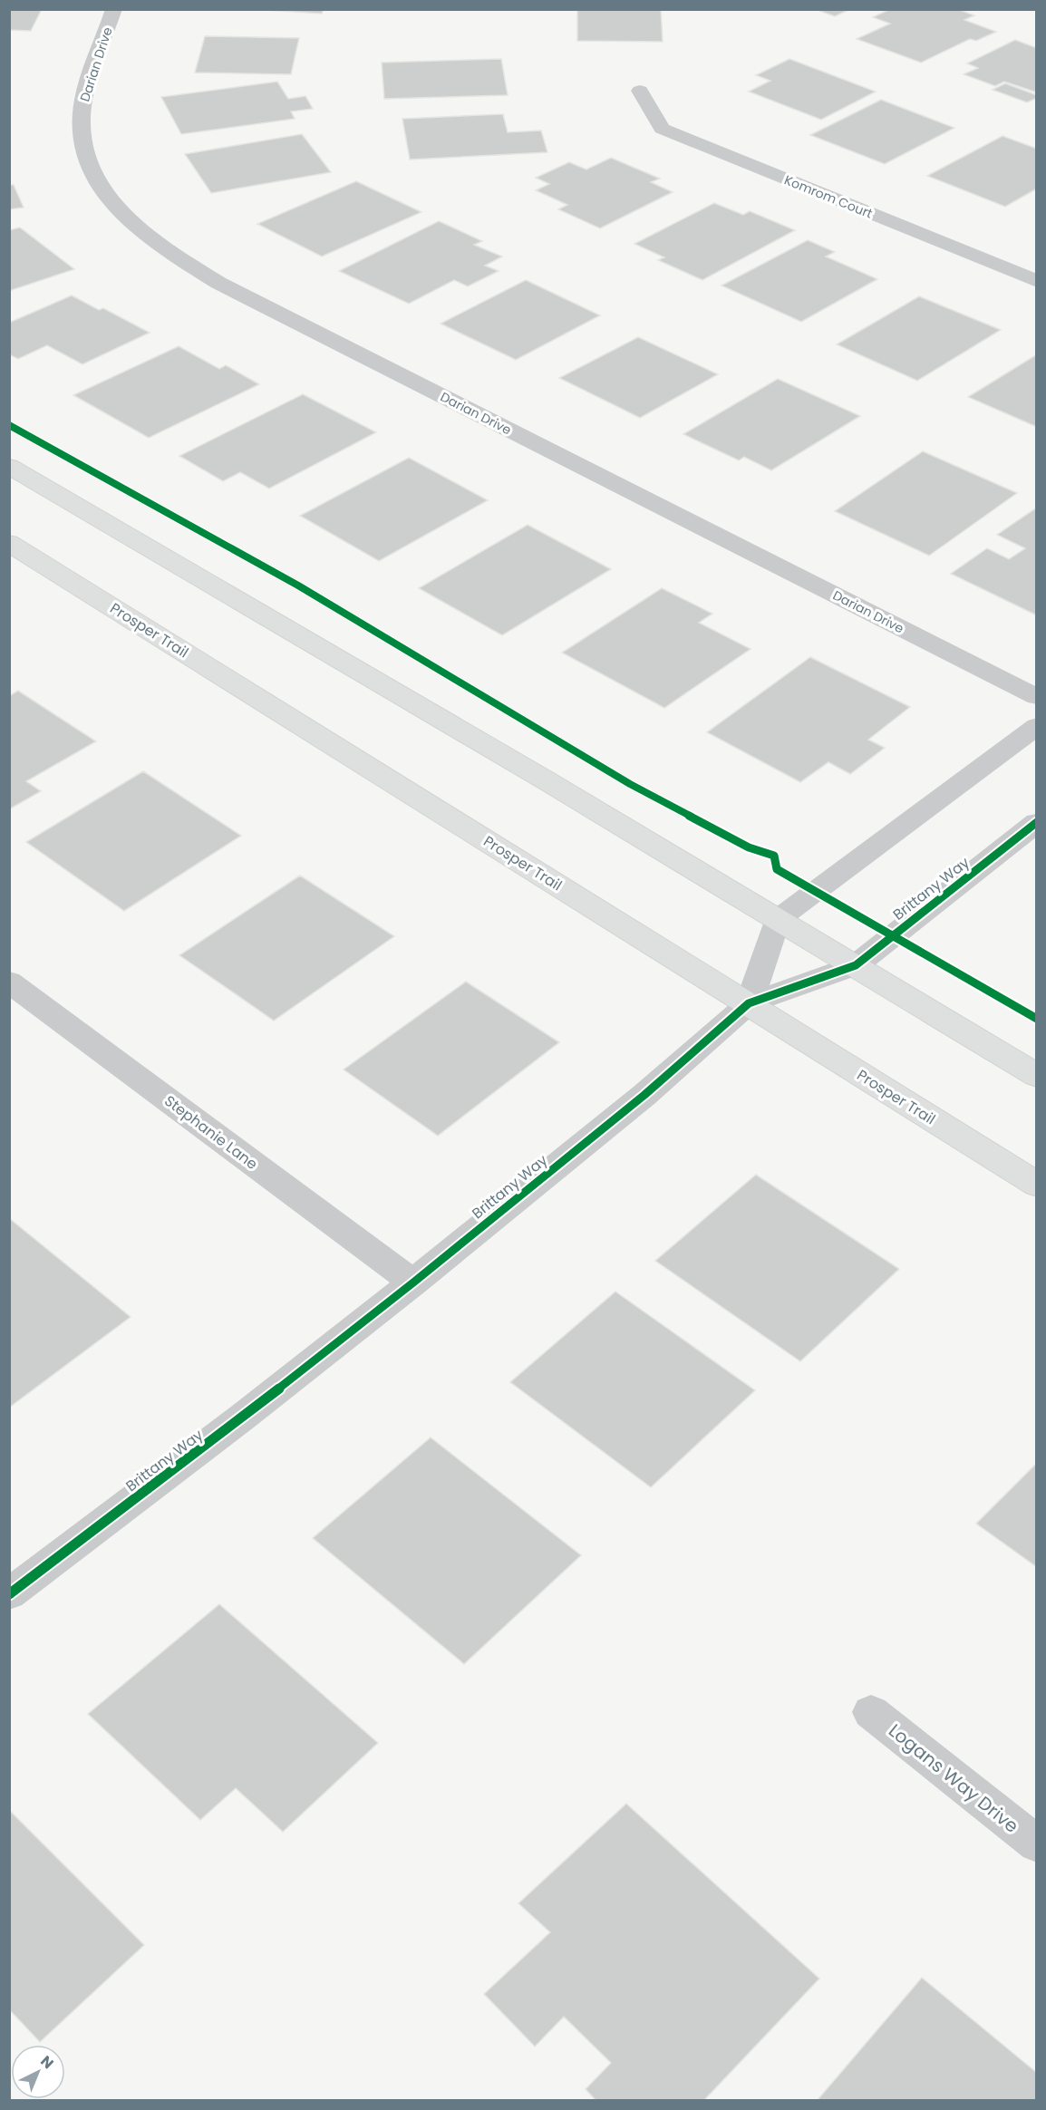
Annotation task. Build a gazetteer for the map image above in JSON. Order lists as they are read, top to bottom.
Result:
{
  "streets": {
    "main road": ["Prosper Trail"],
    "street": [
      "Darian Drive",
      "Komrom Court",
      "Brittany Way",
      "Stephanie Lane",
      "Logans Way Drive"
    ]
  },
  "crossings": [
    ["Prosper Trail", "Brittany Way"],
    ["Brittany Way", "Stephanie Lane"]
  ],
  "north": "top right"
}
